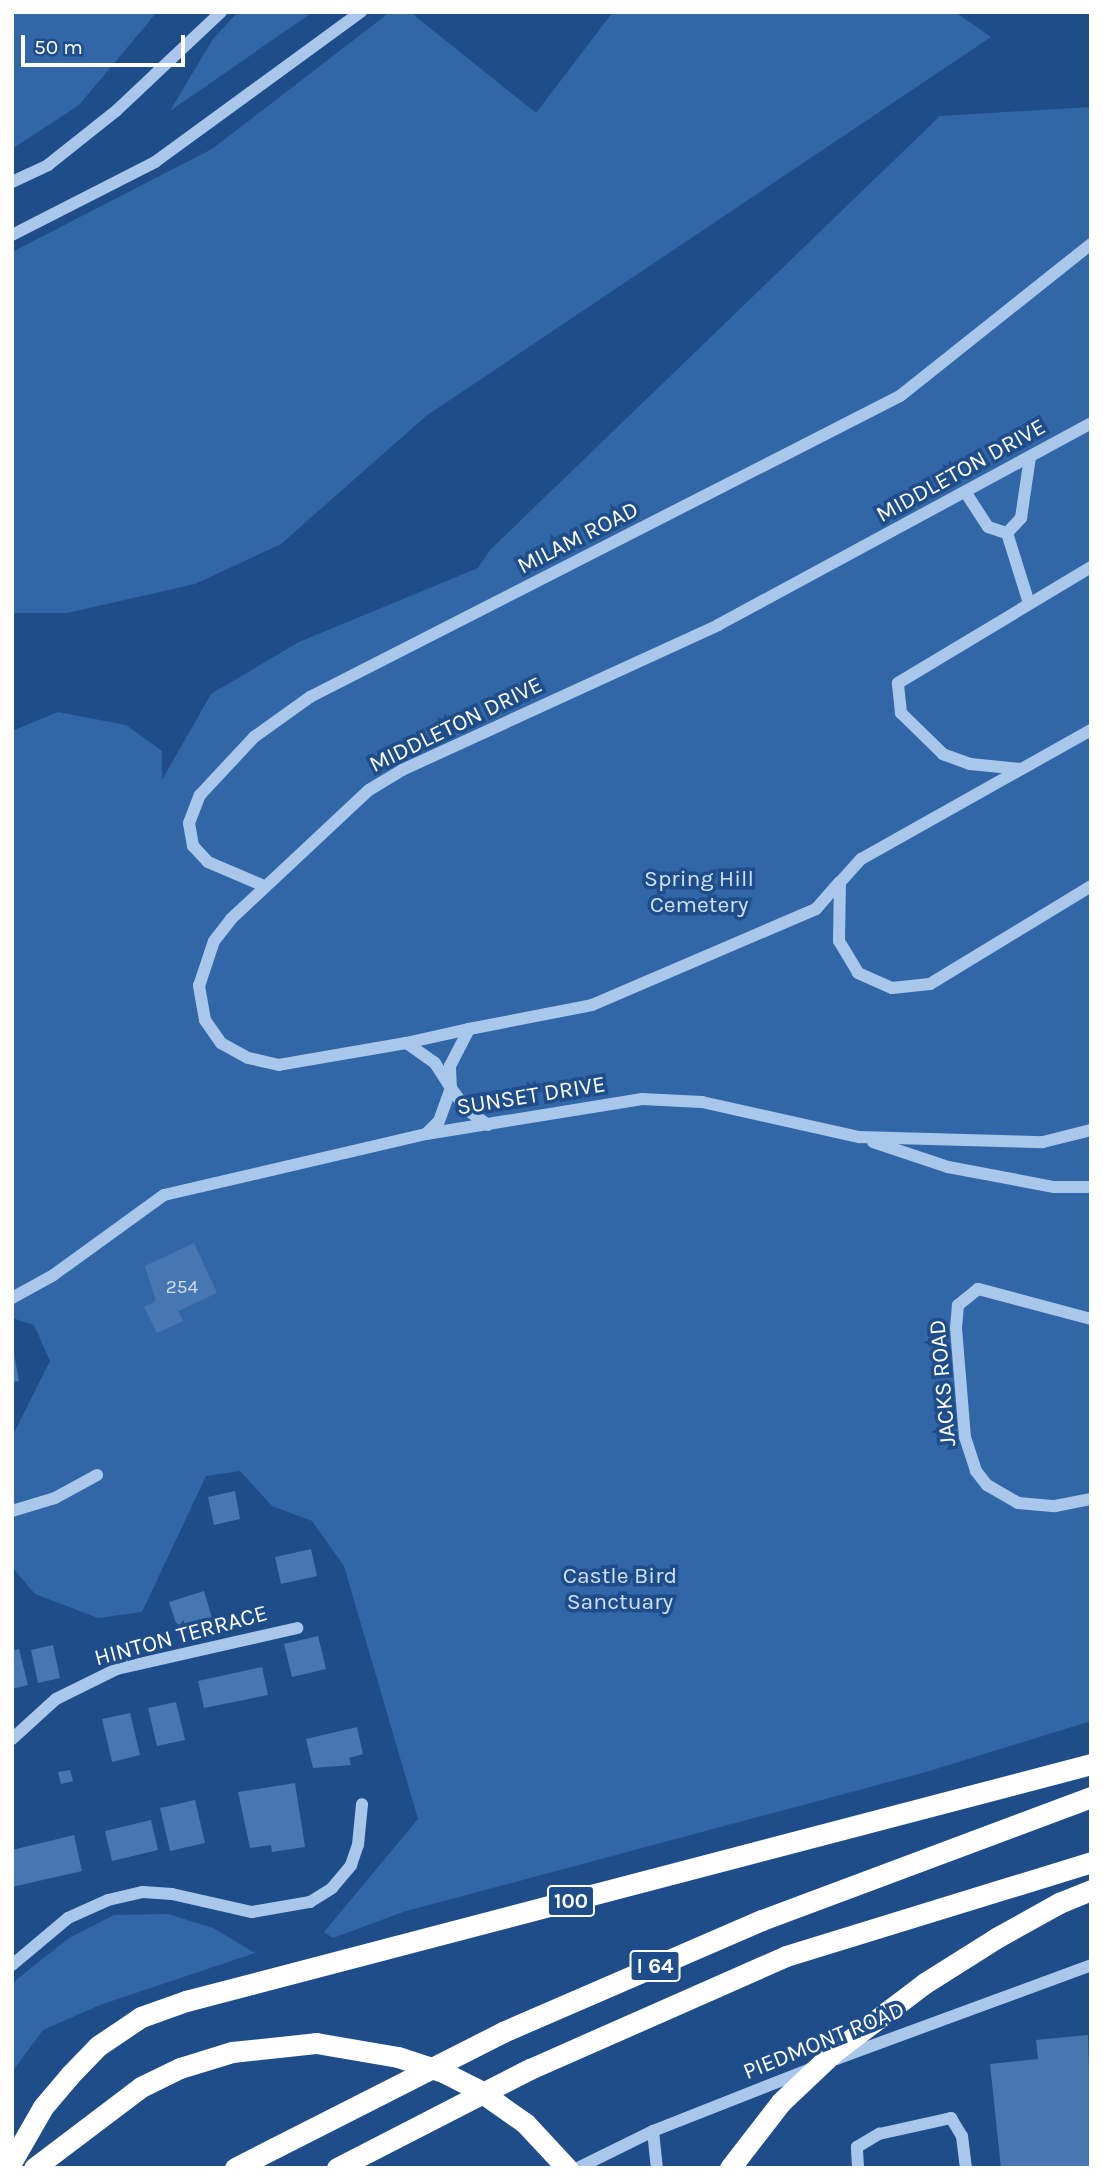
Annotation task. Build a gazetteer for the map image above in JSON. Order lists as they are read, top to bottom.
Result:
{
  "streets": {
    "highway": ["100", "I 64"],
    "street": [
      "MIDDLETON DRIVE",
      "MILAM ROAD",
      "SUNSET DRIVE",
      "JACKS ROAD",
      "HINTON TERRACE",
      "PIEDMONT ROAD"
    ]
  },
  "crossings": [
    ["MIDDLETON DRIVE", "MILAM ROAD"]
  ],
  "parks": ["Spring Hill Cemetery", "Castle Bird Sanctuary"],
  "house_numbers": ["254"],
  "scale_bar": "50 m"
}
